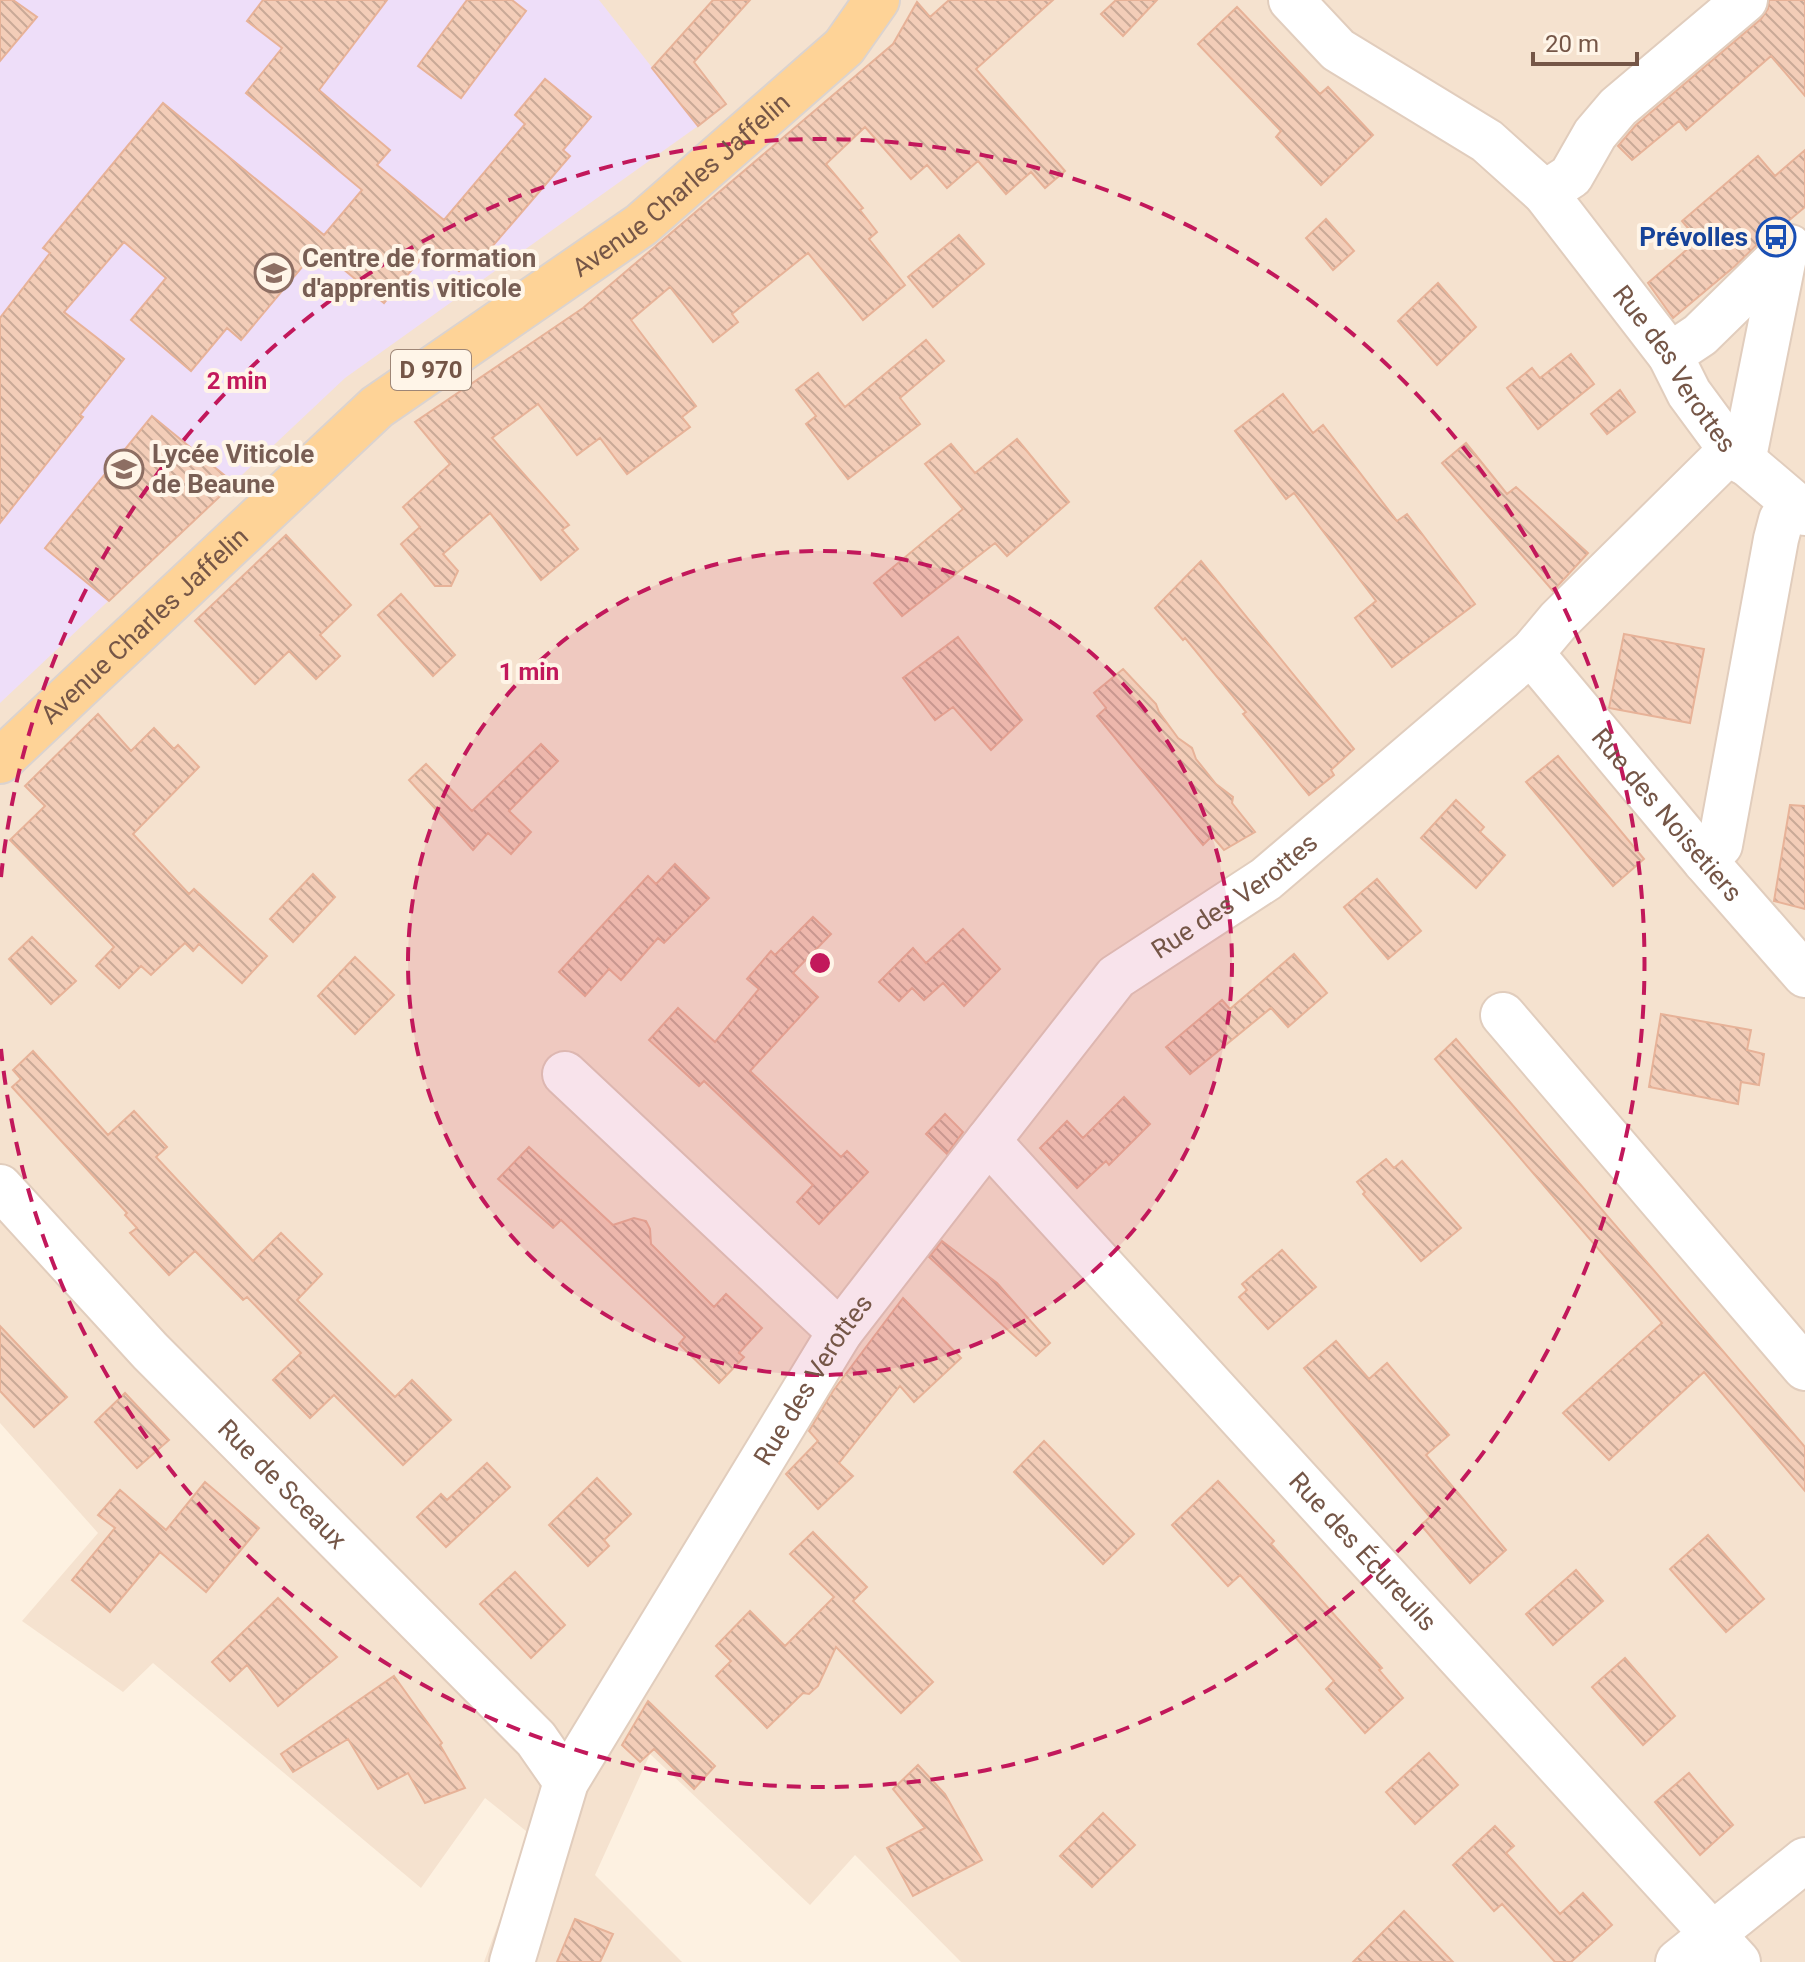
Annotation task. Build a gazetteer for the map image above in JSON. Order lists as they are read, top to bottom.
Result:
{
  "streets": {
    "main road": ["Avenue Charles Jaffelin", "D 970"],
    "street": [
      "Rue des Verottes",
      "Rue des Noisetiers",
      "Rue de Sceaux",
      "Rue des Écureuils"
    ]
  },
  "crossings": [
    ["Rue des Verottes", "Rue des Noisetiers"],
    ["Rue des Verottes", "Rue de Sceaux"],
    ["Rue des Verottes", "Rue des Écureuils"]
  ],
  "places": {
    "bus stop": ["Prévolles"],
    "school or university": ["Centre de formation d'apprentis viticole", "Lycée Viticole de Beaune"]
  },
  "scale_bar": "20 m",
  "rings": ["2 min", "1 min"]
}
